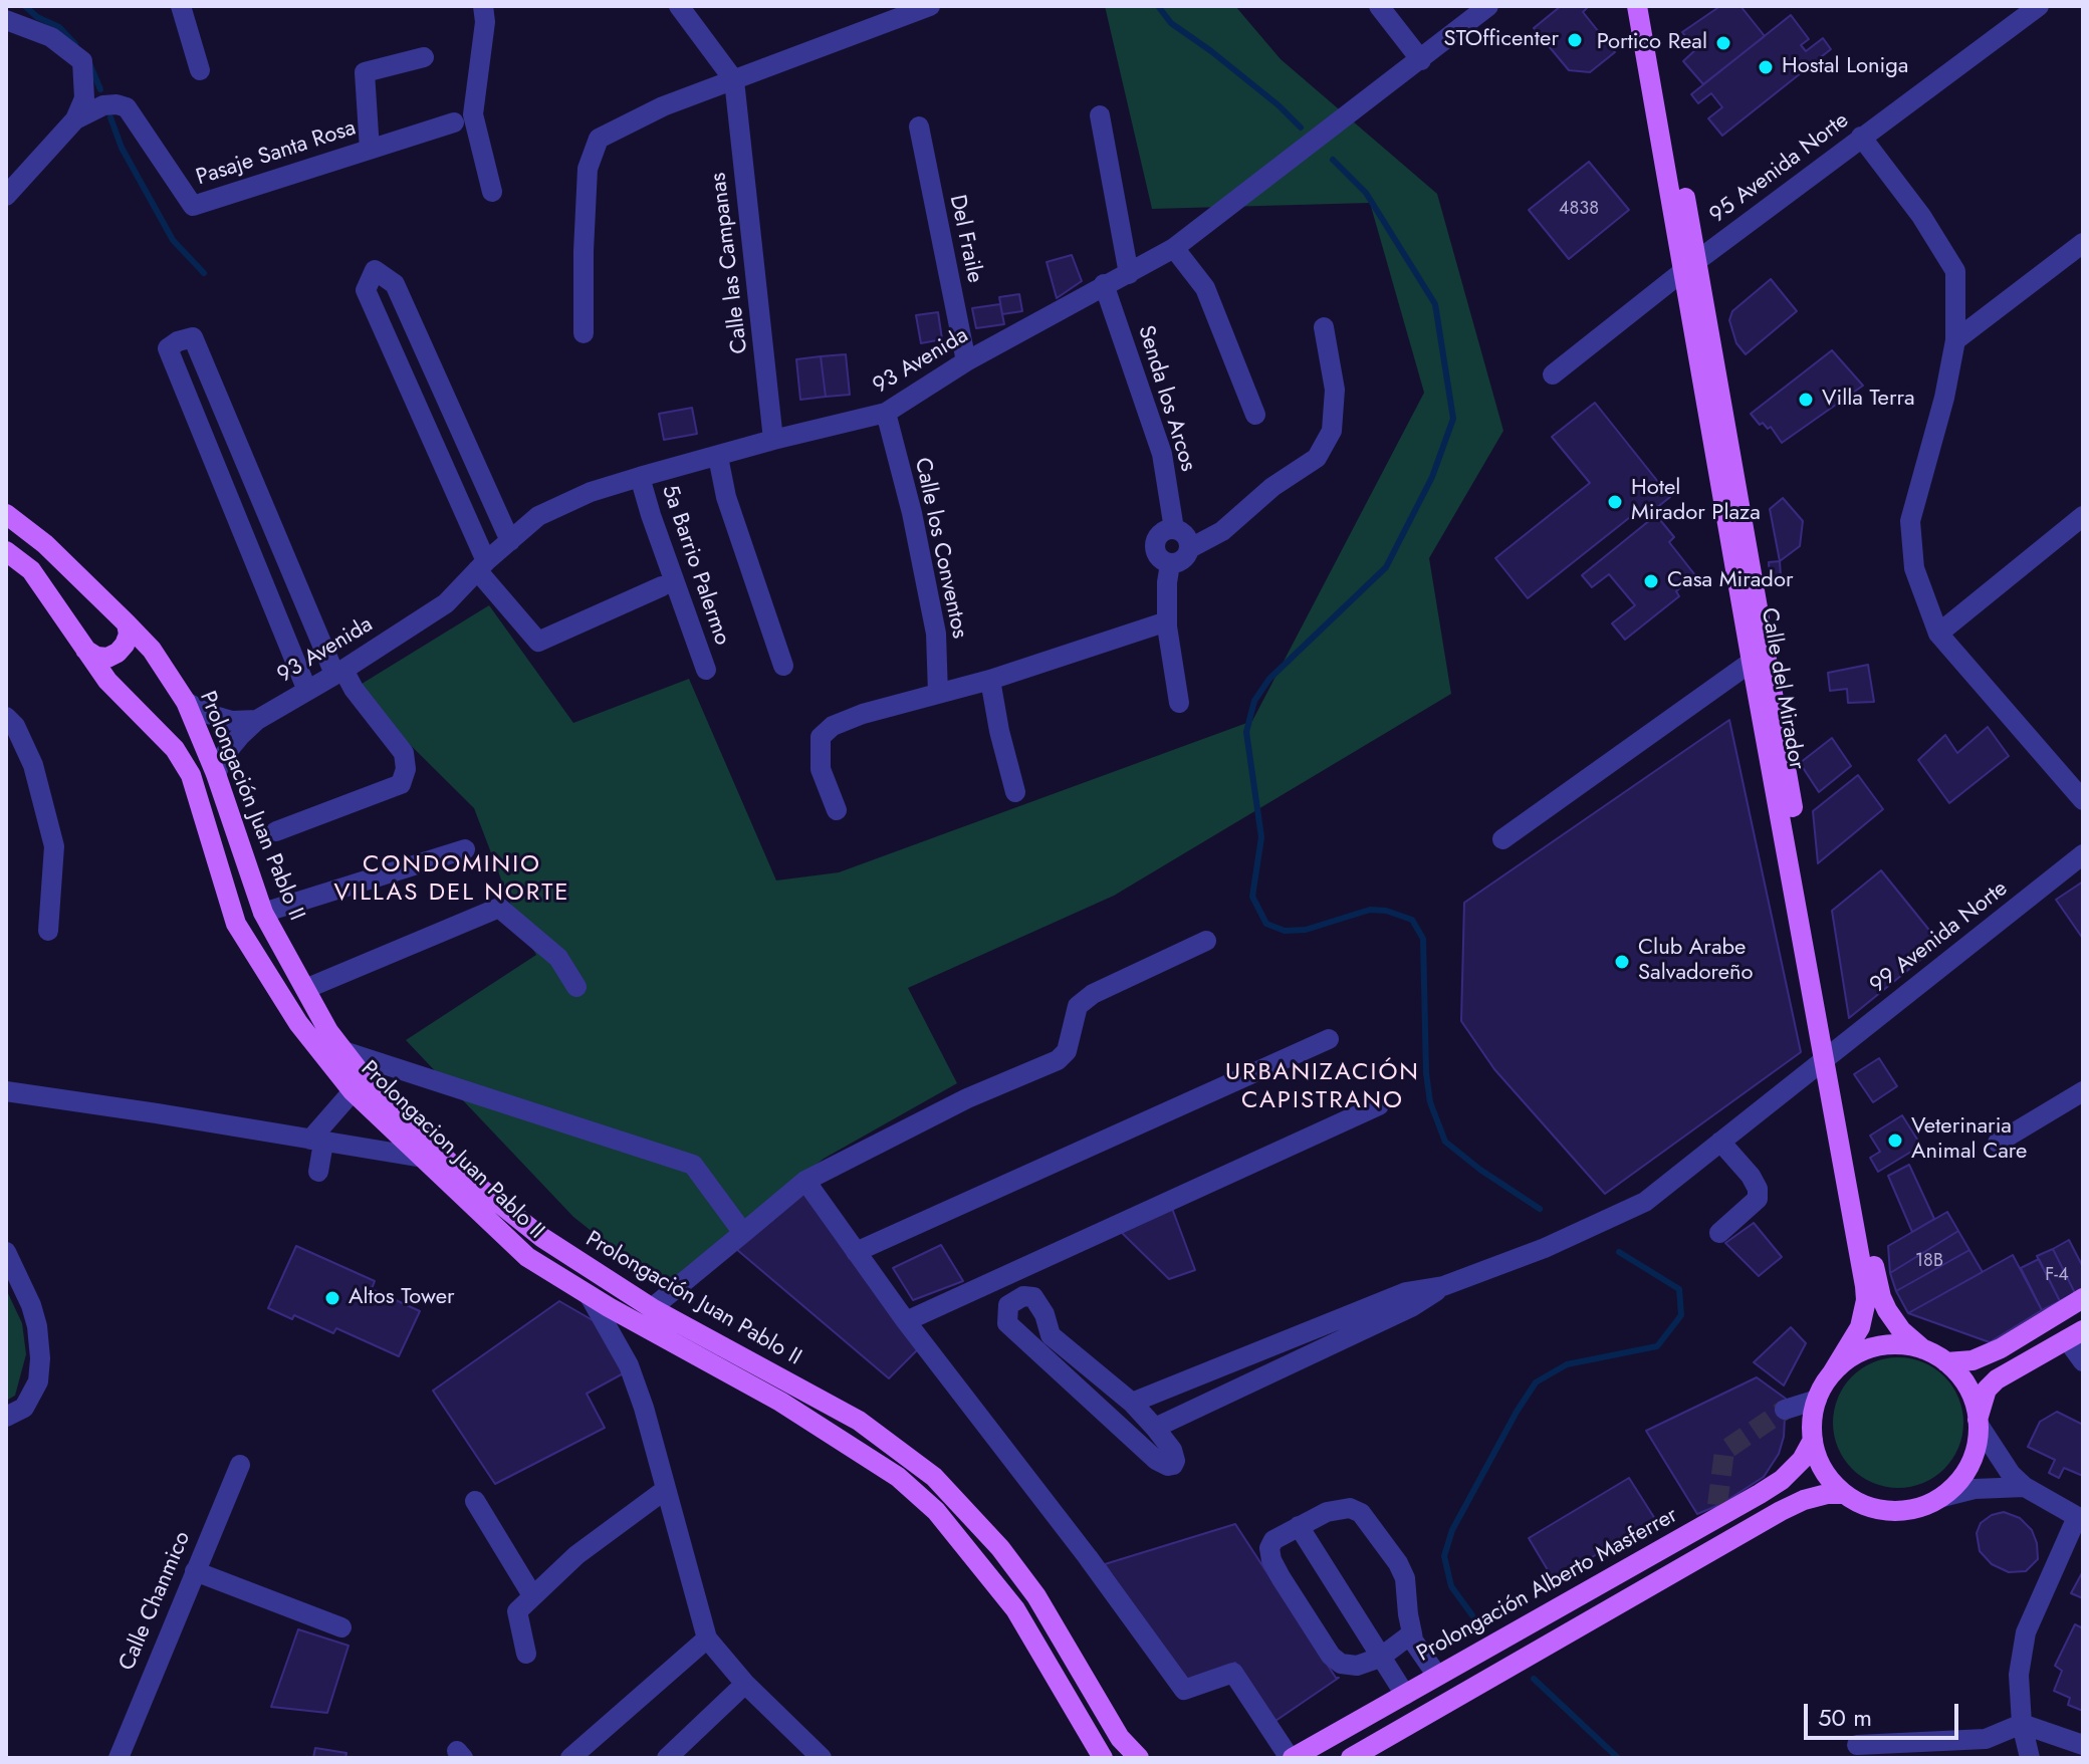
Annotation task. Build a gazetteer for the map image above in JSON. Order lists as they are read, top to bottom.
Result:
{
  "streets": {
    "main road": [
      "Calle del Mirador",
      "Prolongación Juan Pablo II",
      "Prolongacion Juan Pablo II",
      "Prolongación Alberto Masferrer"
    ],
    "street": [
      "Pasaje Santa Rosa",
      "95 Avenida Norte",
      "Del Fraile",
      "Calle las Campanas",
      "93 Avenida",
      "Senda los Arcos",
      "Calle los Conventos",
      "5a Barrio Palermo",
      "99 Avenida Norte",
      "Calle Chanmico"
    ]
  },
  "crossings": [
    ["95 Avenida Norte", "Calle del Mirador"],
    ["Del Fraile", "93 Avenida"],
    ["Calle las Campanas", "93 Avenida"],
    ["93 Avenida", "Senda los Arcos"],
    ["93 Avenida", "Calle los Conventos"],
    ["93 Avenida", "5a Barrio Palermo"],
    ["93 Avenida", "Prolongación Juan Pablo II"],
    ["Calle del Mirador", "99 Avenida Norte"],
    ["Calle del Mirador", "Prolongación Alberto Masferrer"]
  ],
  "districts": ["CONDOMINIO VILLAS DEL NORTE", "URBANIZACIÓN CAPISTRANO"],
  "places": [
    "STOfficenter",
    "Portico Real",
    "Hostal Loniga",
    "Villa Terra",
    "Hotel Mirador Plaza",
    "Casa Mirador",
    "Club Arabe Salvadoreño",
    "Veterinaria Animal Care",
    "Altos Tower"
  ],
  "house_numbers": ["4838", "18B", "F-4"],
  "scale_bar": "50 m"
}
